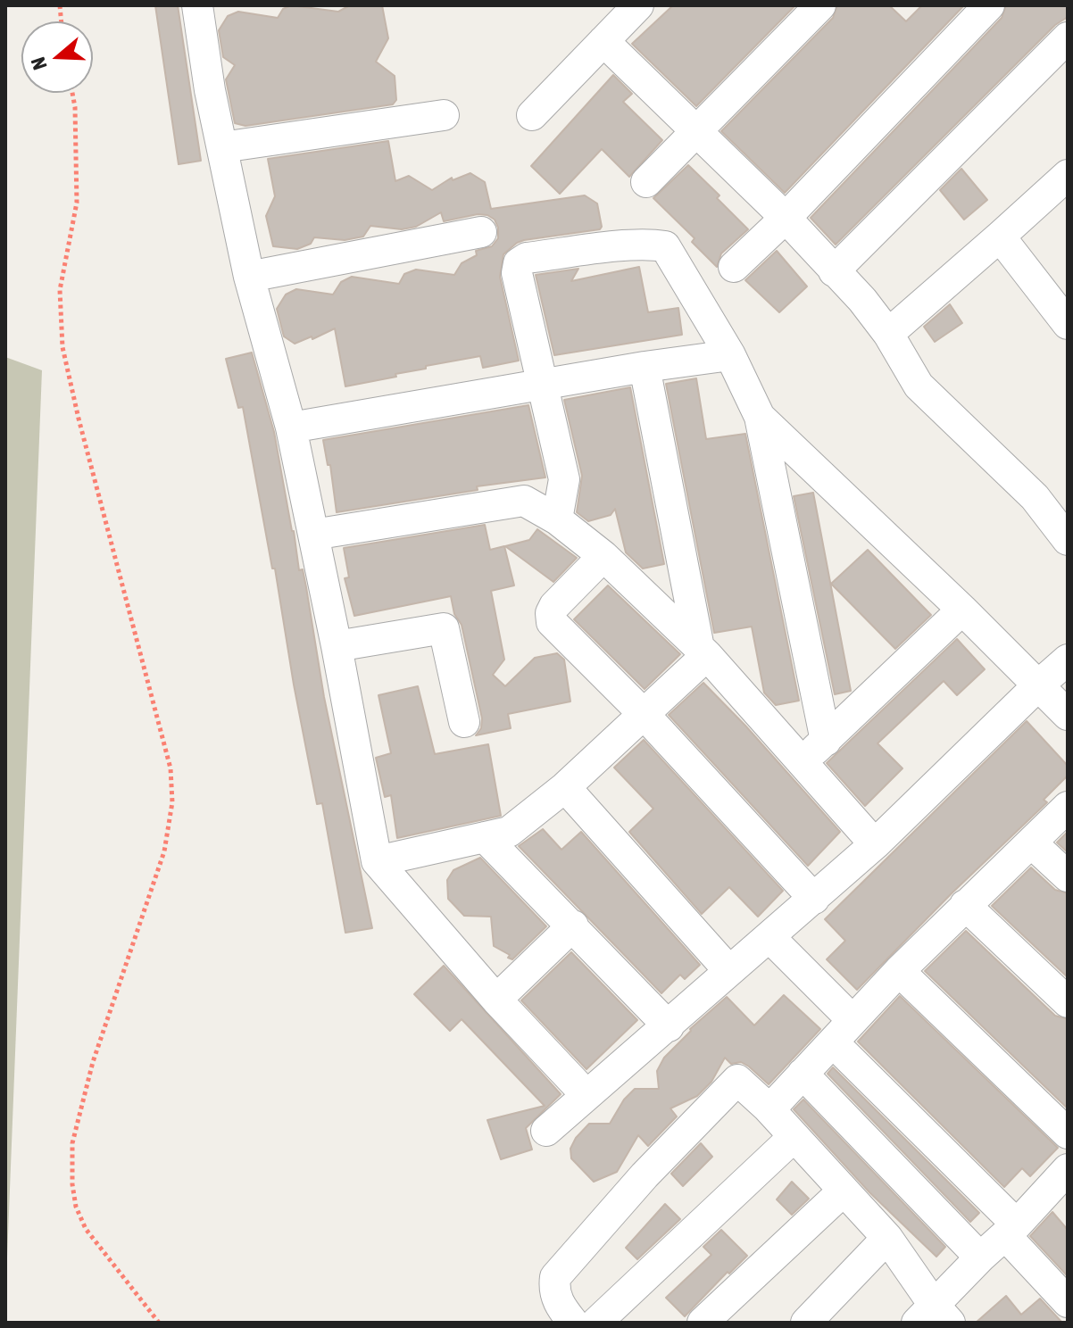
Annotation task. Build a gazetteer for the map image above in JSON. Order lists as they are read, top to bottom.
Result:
{
  "north": "left"
}
